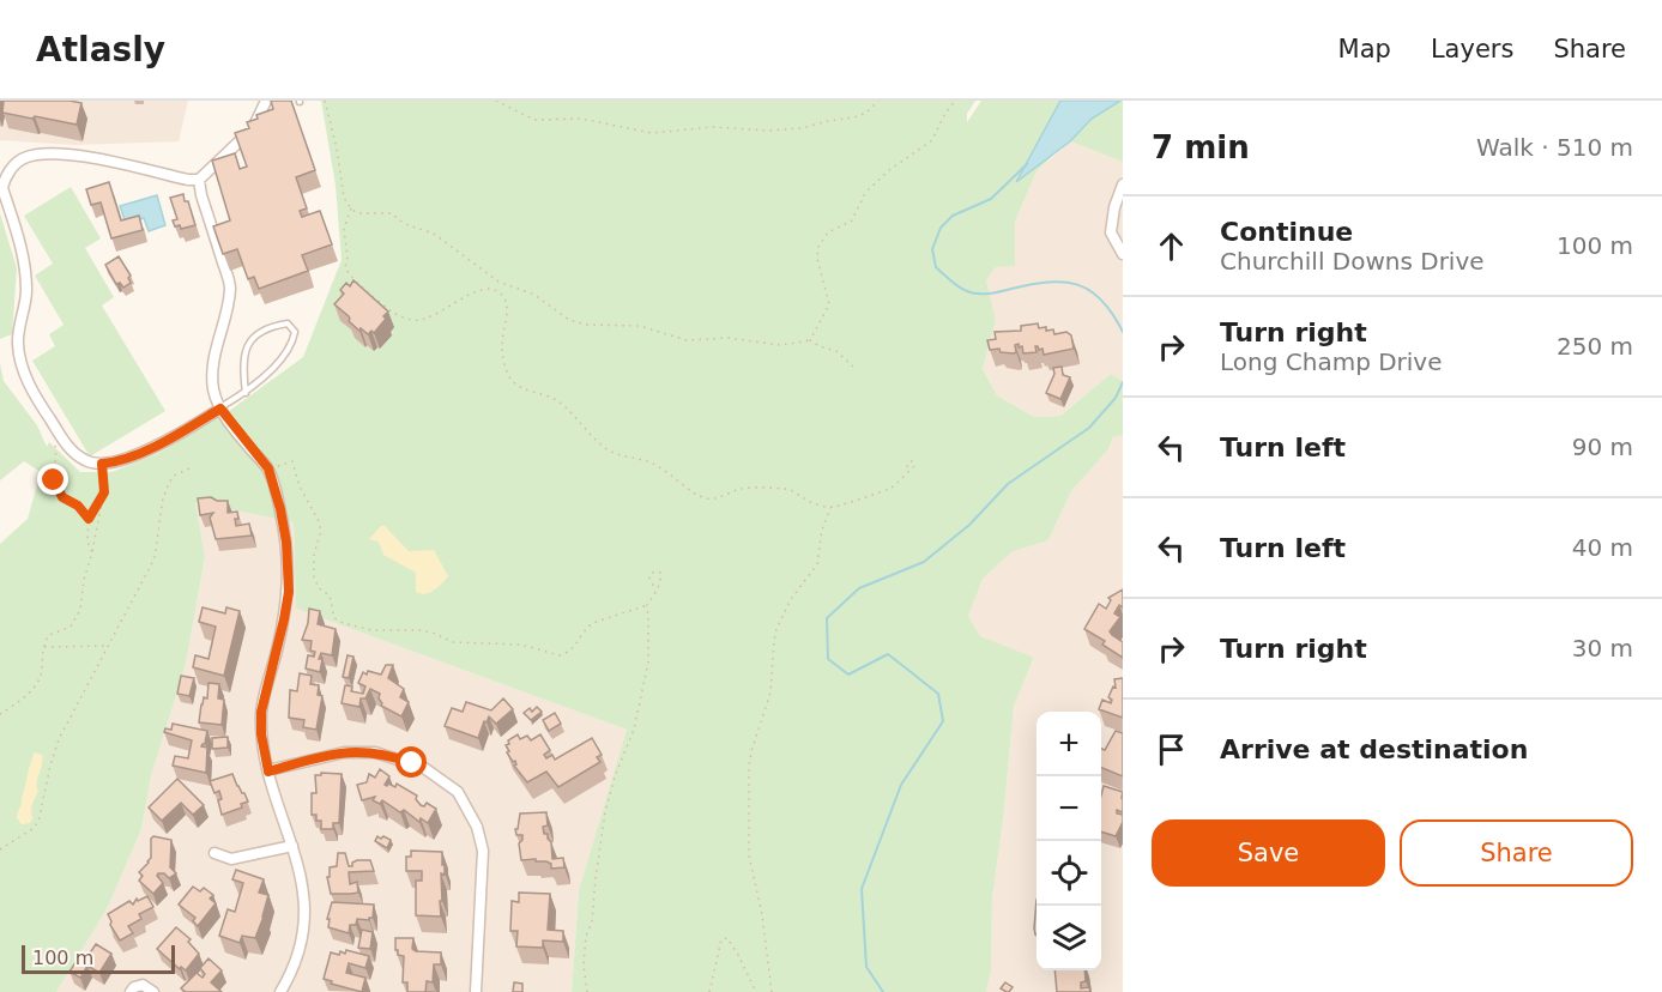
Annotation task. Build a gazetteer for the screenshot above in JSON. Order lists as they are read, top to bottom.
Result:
{
  "scale_bar": "100 m",
  "page": {
    "header": "Atlasly",
    "nav": ["Map", "Layers", "Share"],
    "heading": ["7 min", "Walk · 510 m"],
    "list": [
      ["Continue", "Churchill Downs Drive", "100 m"],
      ["Turn right", "Long Champ Drive", "250 m"],
      ["Turn left", "90 m"],
      ["Turn left", "40 m"],
      ["Turn right", "30 m"],
      "Arrive at destination"
    ],
    "map_buttons": ["+", "−"],
    "buttons": ["Save", "Share"],
    "scale": "100 m"
  }
}
